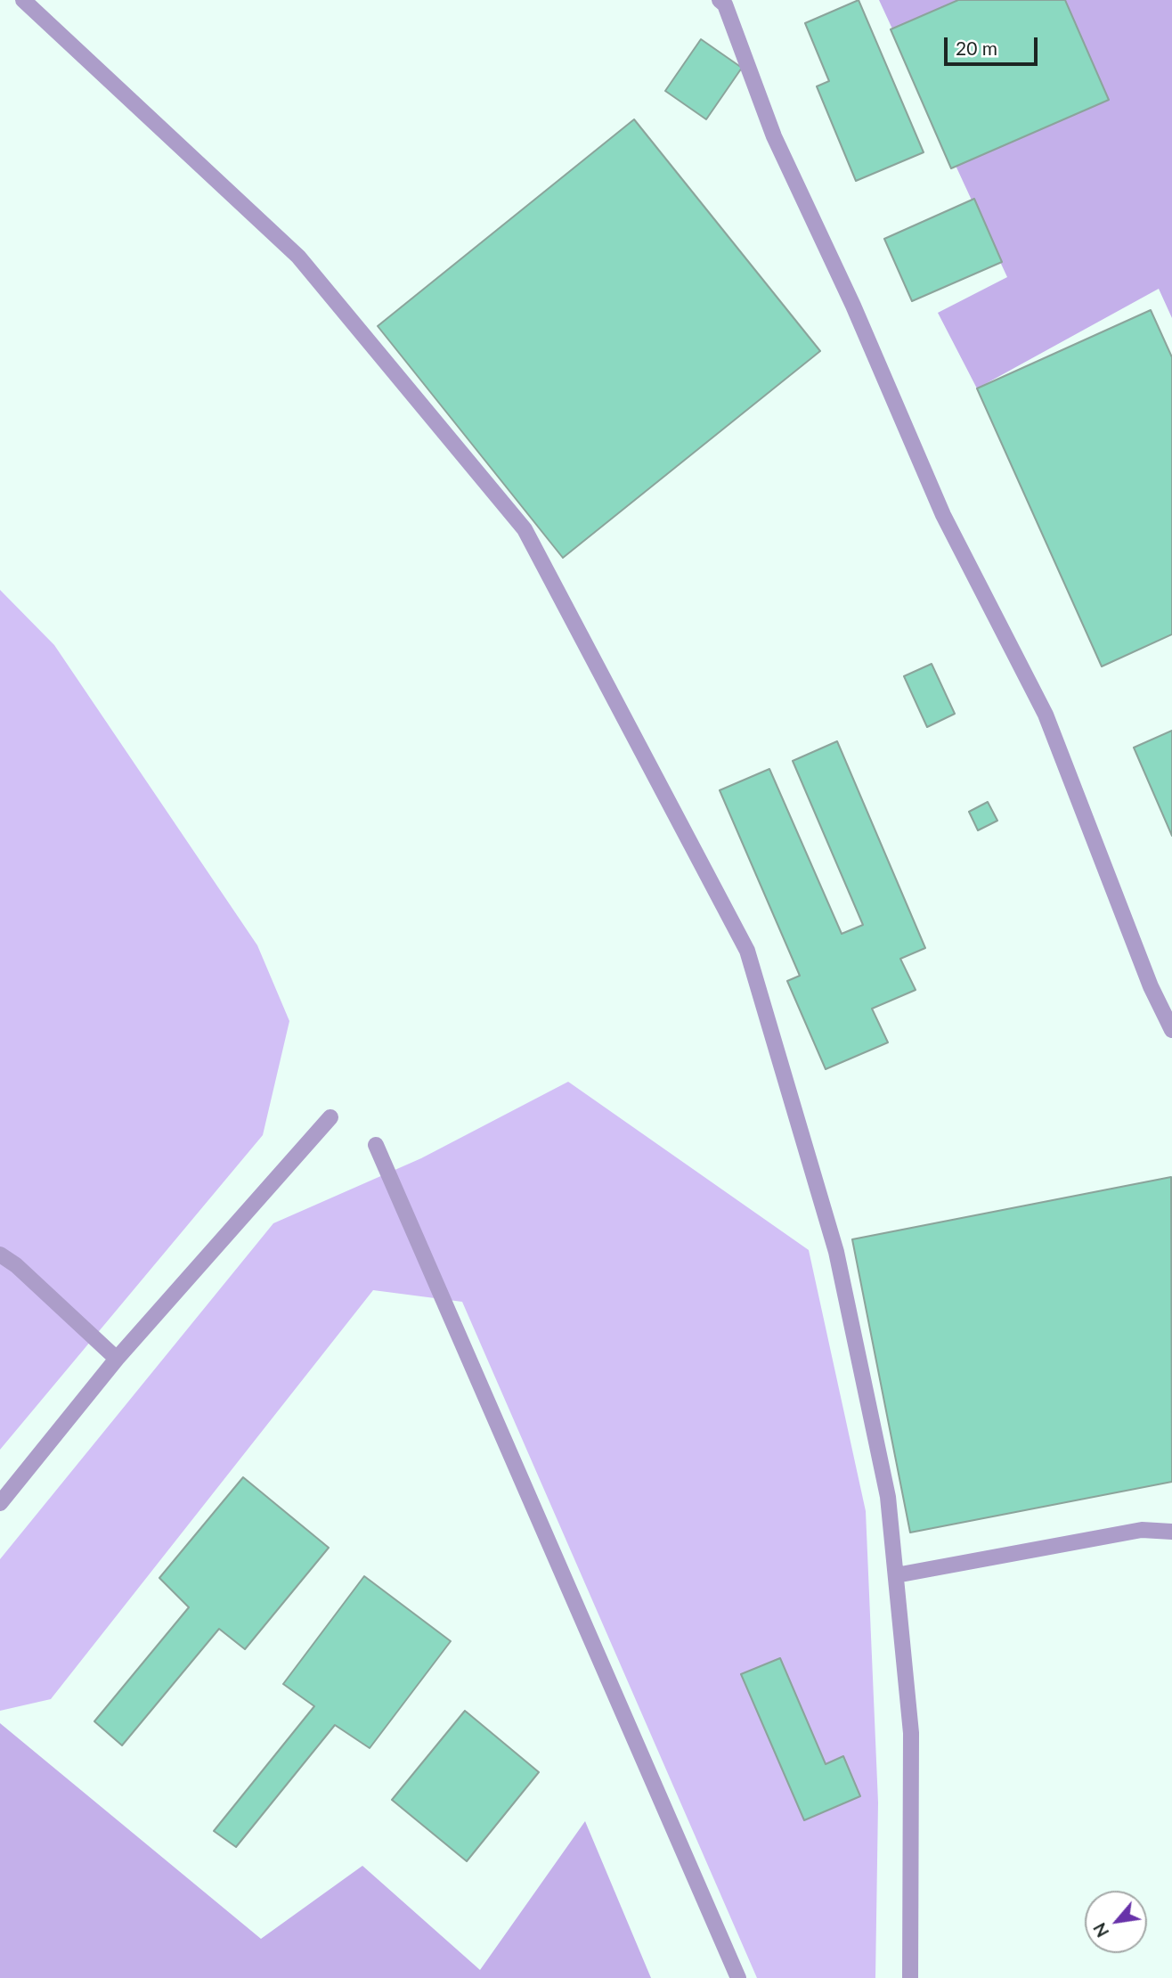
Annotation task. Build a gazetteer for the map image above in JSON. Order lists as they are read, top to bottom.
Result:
{
  "scale_bar": "20 m",
  "north": "bottom left"
}
